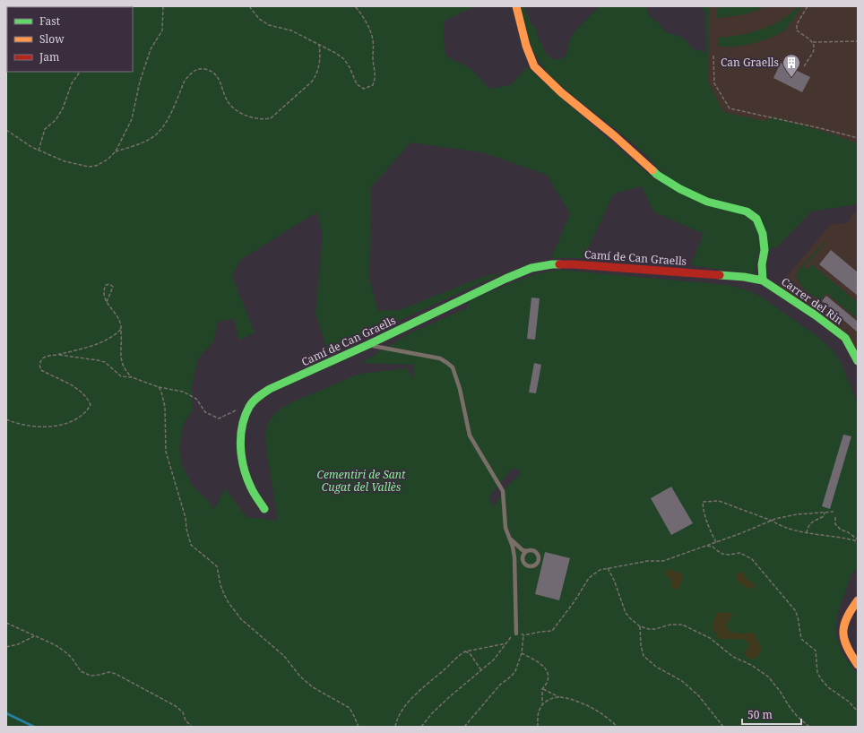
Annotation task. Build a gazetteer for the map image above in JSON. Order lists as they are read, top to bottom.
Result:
{
  "streets": {
    "street": ["Camí de Can Graells", "Carrer del Rin"]
  },
  "crossings": [
    ["Camí de Can Graells", "Carrer del Rin"]
  ],
  "parks": ["Cementiri de Sant Cugat del Vallès"],
  "places": {
    "building": ["Can Graells"]
  },
  "legend": ["Fast", "Slow", "Jam"],
  "scale_bar": "50 m"
}
